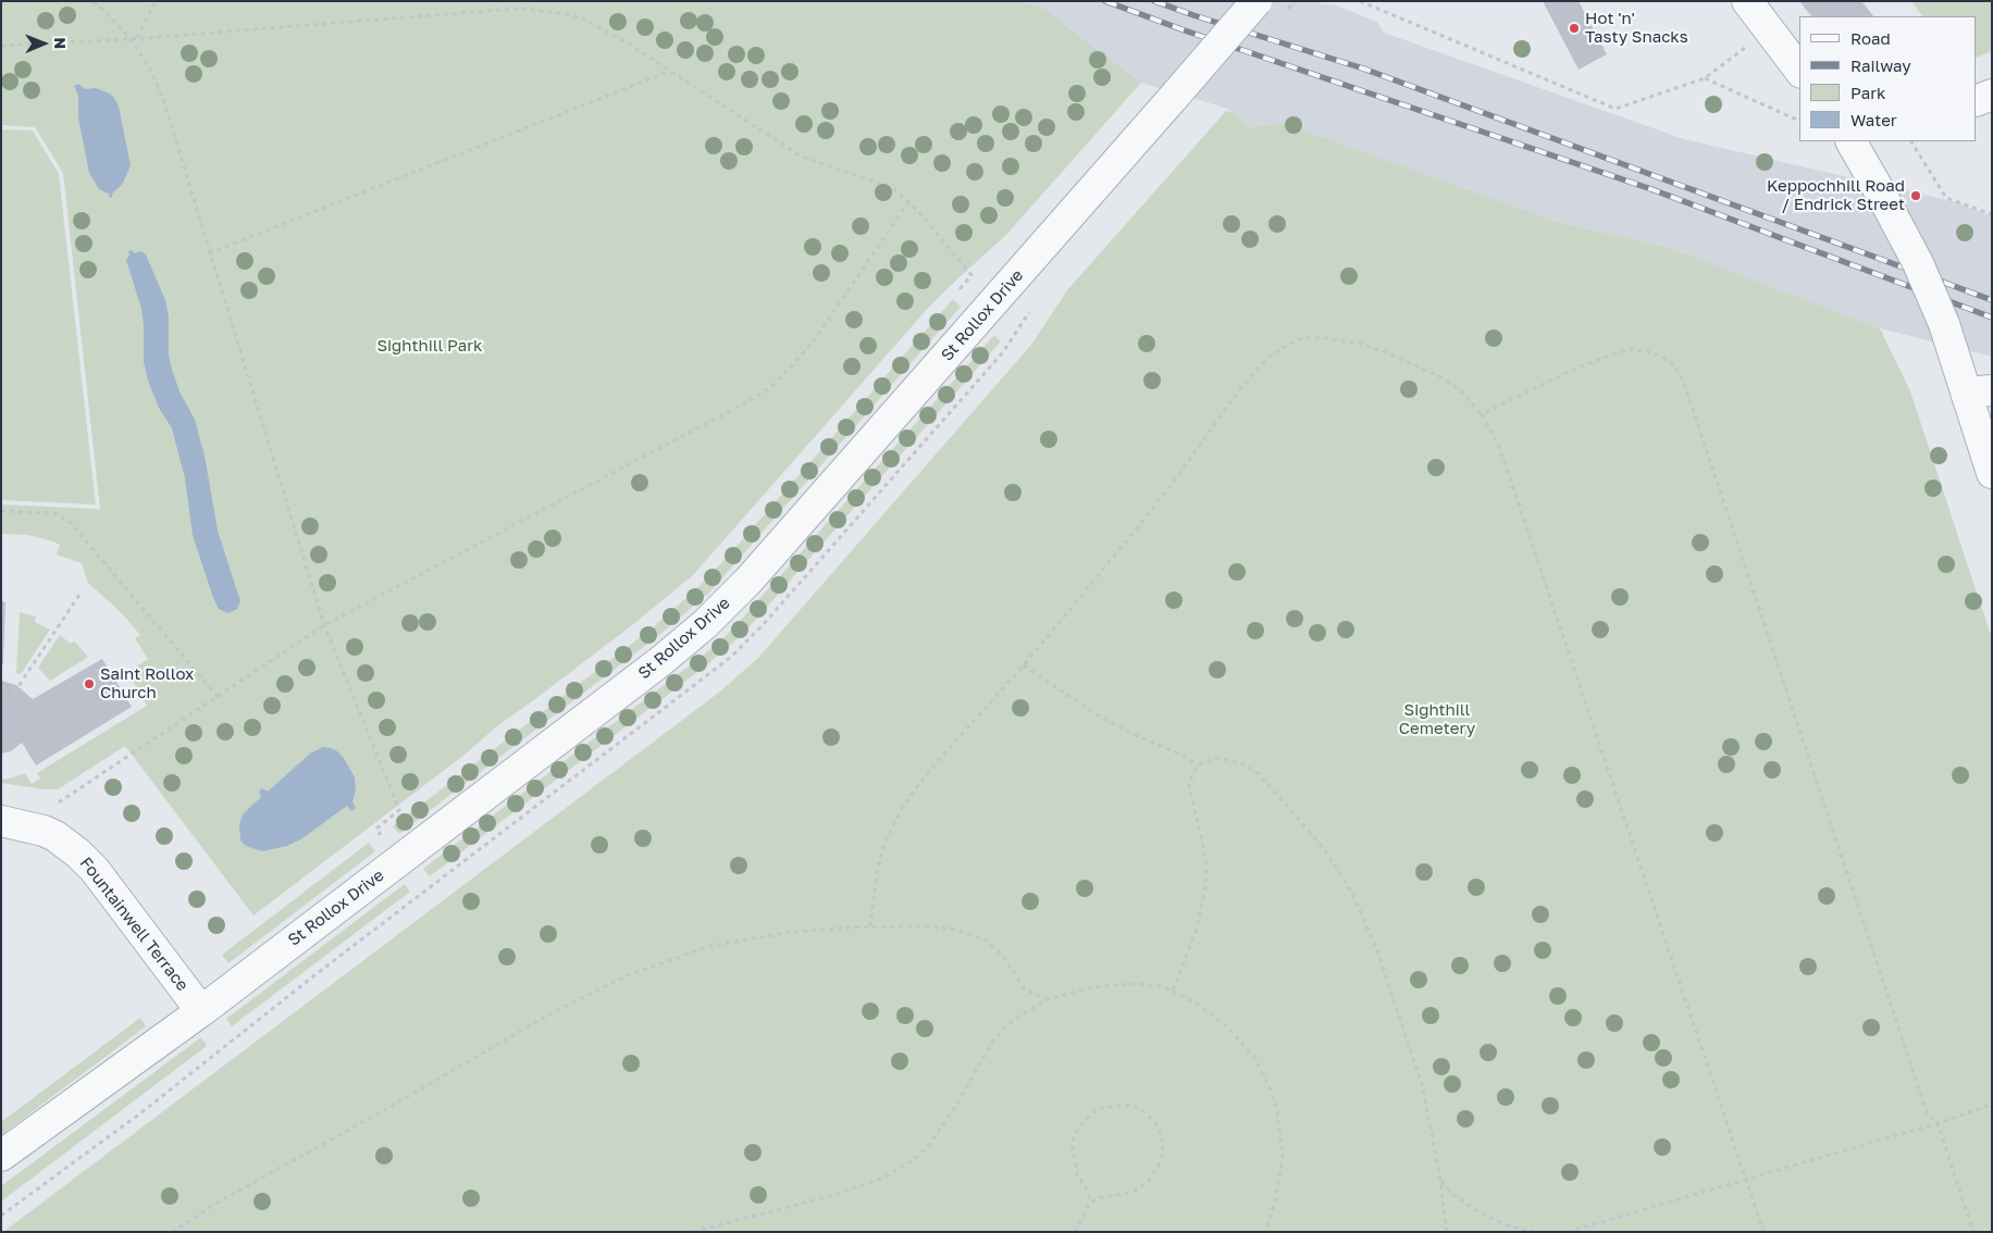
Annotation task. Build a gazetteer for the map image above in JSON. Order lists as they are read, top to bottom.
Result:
{
  "streets": {
    "street": ["St Rollox Drive", "Fountainwell Terrace"]
  },
  "crossings": [
    ["St Rollox Drive", "Fountainwell Terrace"]
  ],
  "parks": ["Sighthill Park", "Sighthill Cemetery"],
  "places": ["Hot 'n' Tasty Snacks", "Keppochhill Road / Endrick Street", "Saint Rollox Church"],
  "legend": [
    "Road",
    "Railway",
    "Park",
    "Water"
  ],
  "north": "right"
}
